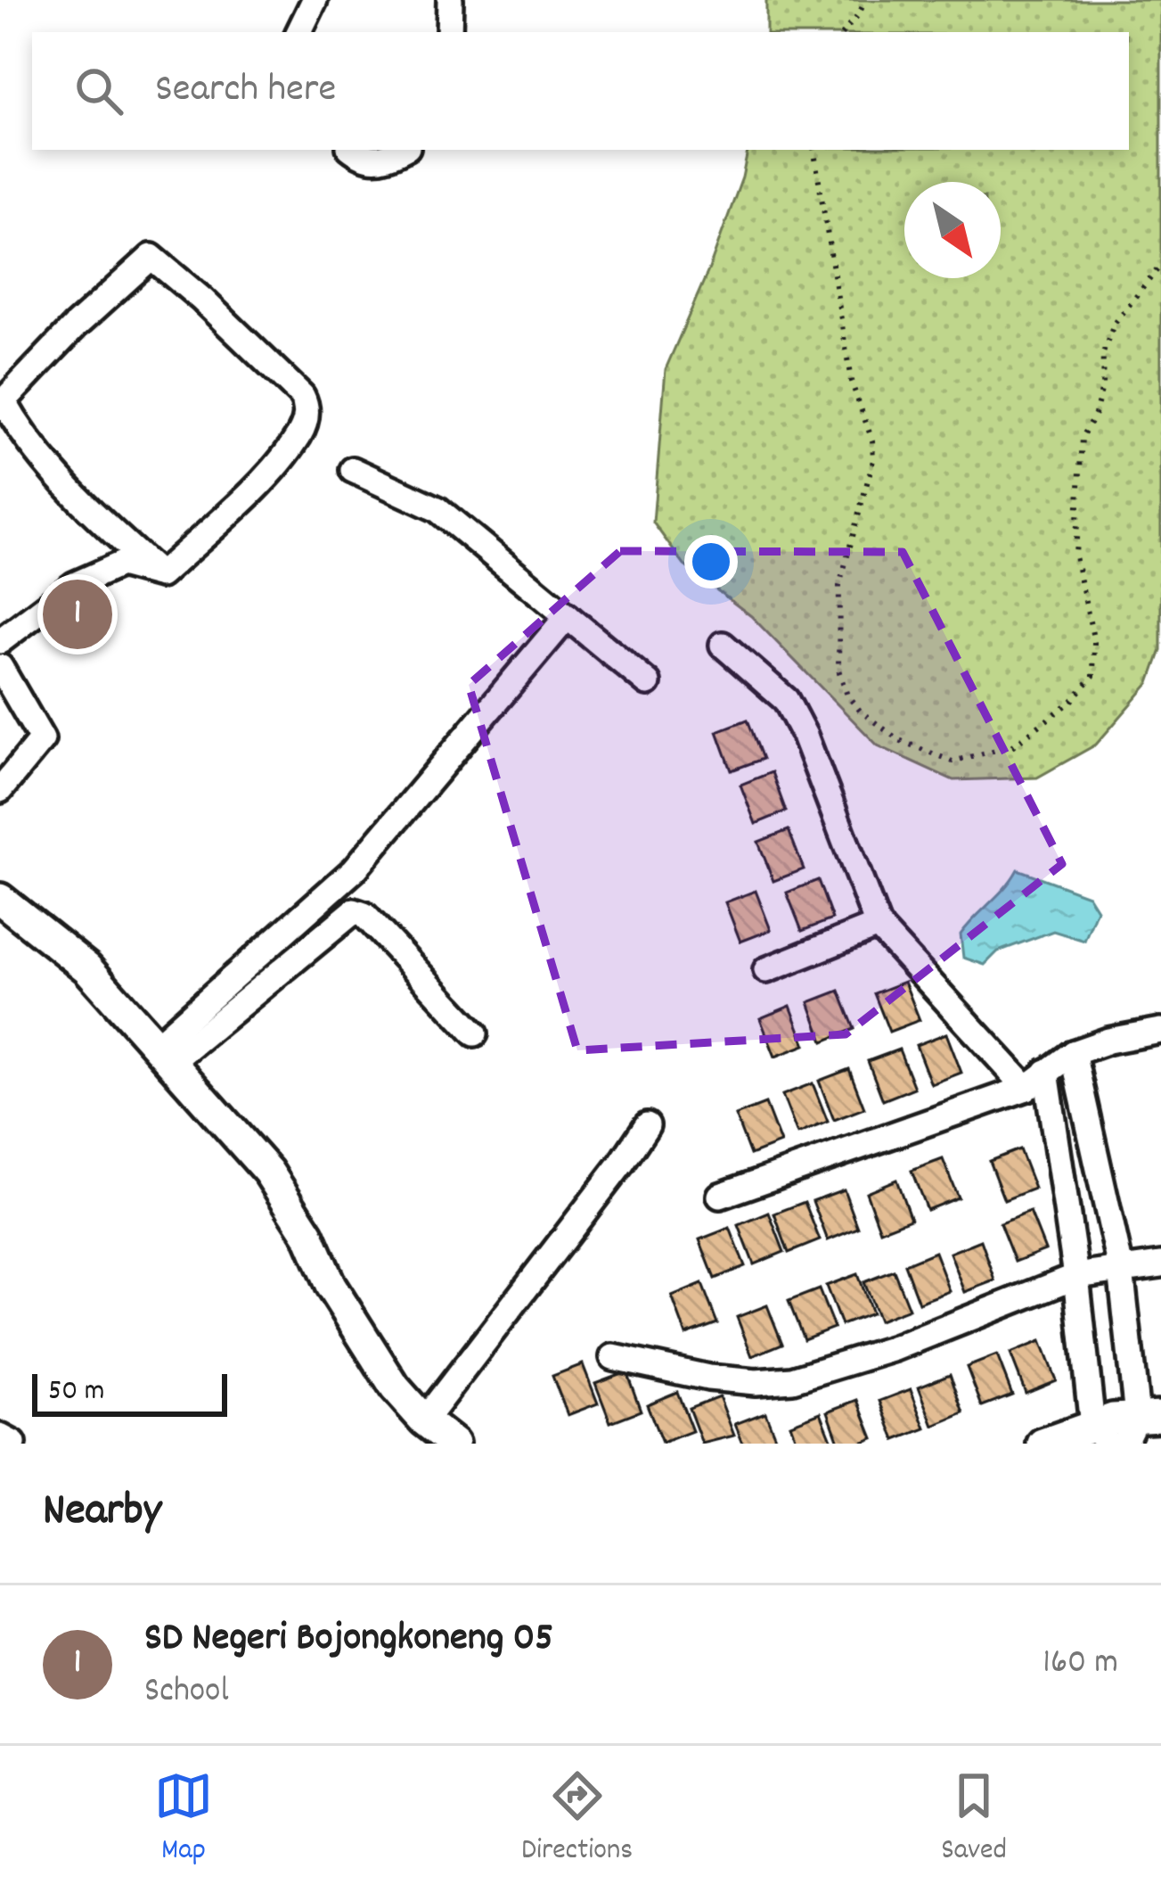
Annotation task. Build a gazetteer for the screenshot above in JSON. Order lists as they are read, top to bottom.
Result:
{
  "scale_bar": "50 m",
  "north": "bottom right",
  "page": {
    "search": "Search here",
    "pins": "1",
    "scale": "50 m",
    "heading": "Nearby",
    "list": [
      {
        "mark": "1",
        "name": "SD Negeri Bojongkoneng 05",
        "note": "School",
        "value": "160 m"
      }
    ],
    "nav": ["Map", "Directions", "Saved"]
  }
}
